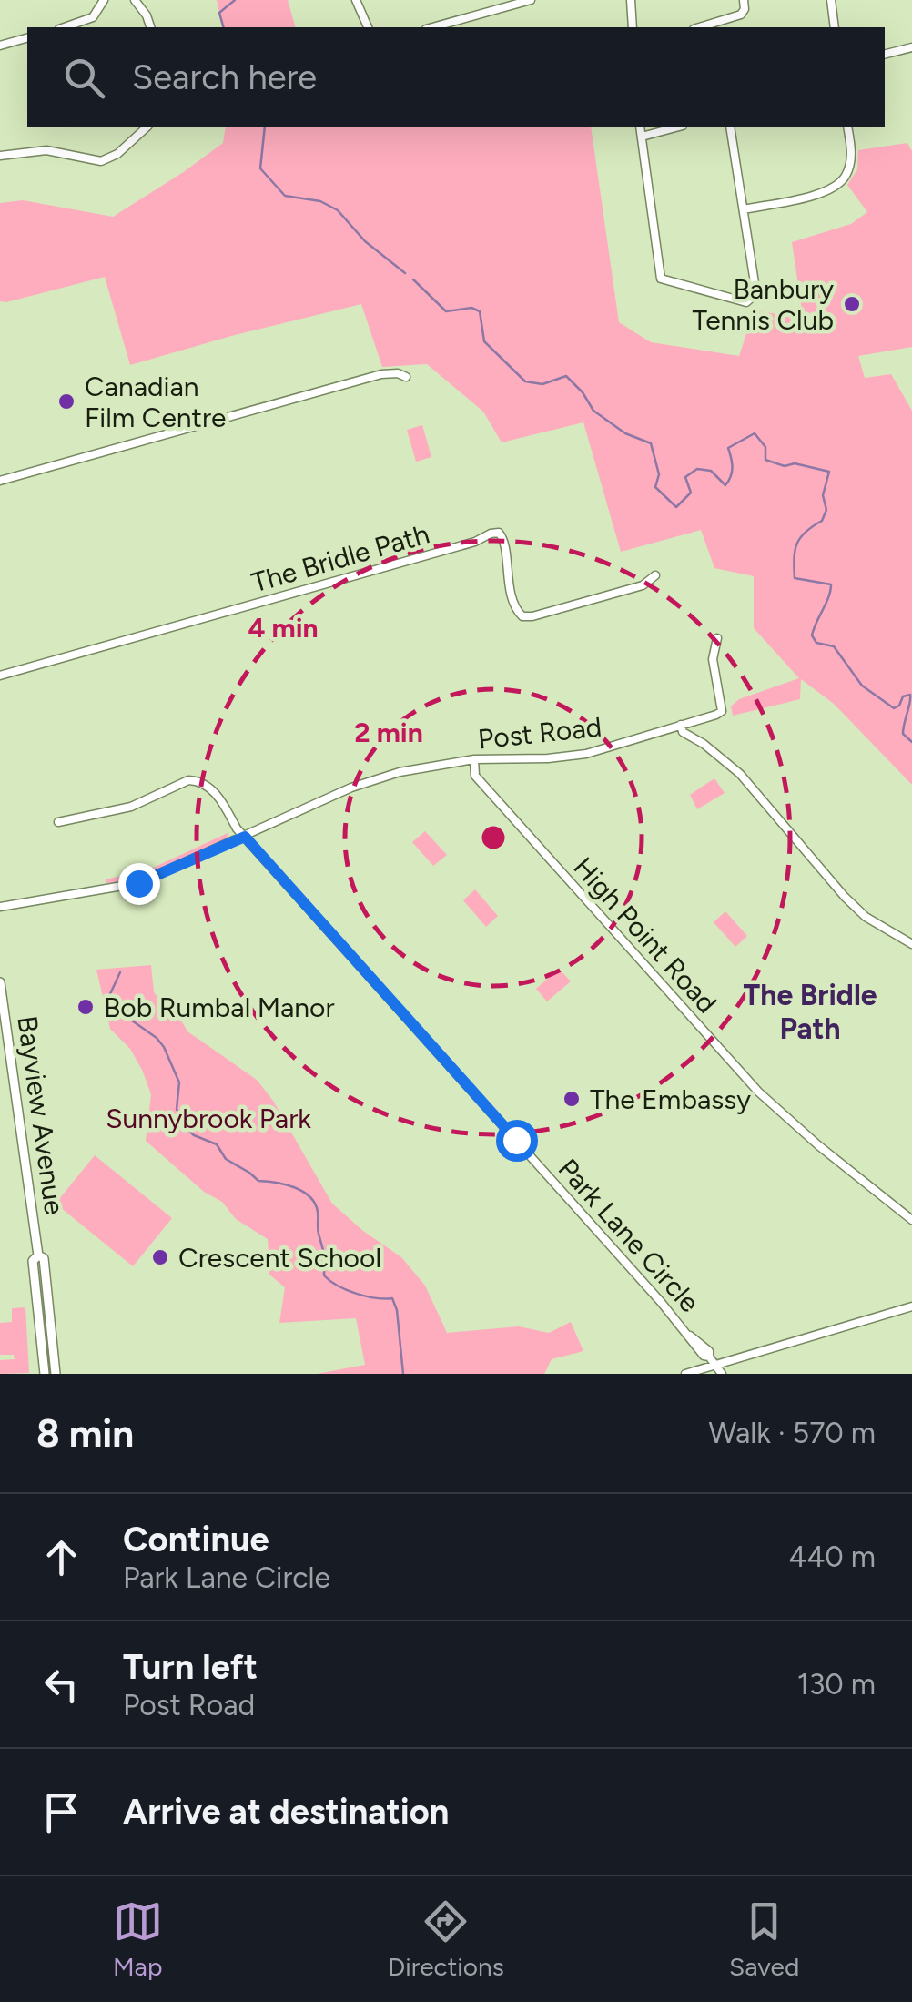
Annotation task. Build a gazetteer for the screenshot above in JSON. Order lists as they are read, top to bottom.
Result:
{
  "streets": {
    "main road": ["Bayview Avenue"],
    "street": [
      "The Bridle Path",
      "Post Road",
      "High Point Road",
      "Park Lane Circle"
    ]
  },
  "crossings": [
    ["Post Road", "High Point Road"],
    ["Post Road", "Park Lane Circle"]
  ],
  "districts": ["The Bridle Path"],
  "parks": ["Sunnybrook Park"],
  "places": [
    "Banbury Tennis Club",
    "Canadian Film Centre",
    "Bob Rumbal Manor",
    "The Embassy",
    "Crescent School"
  ],
  "page": {
    "search": "Search here",
    "heading": ["8 min", "Walk · 570 m"],
    "list": [
      ["Continue", "Park Lane Circle", "440 m"],
      ["Turn left", "Post Road", "130 m"],
      "Arrive at destination"
    ],
    "nav": ["Map", "Directions", "Saved"]
  },
  "rings": ["4 min", "2 min"]
}
